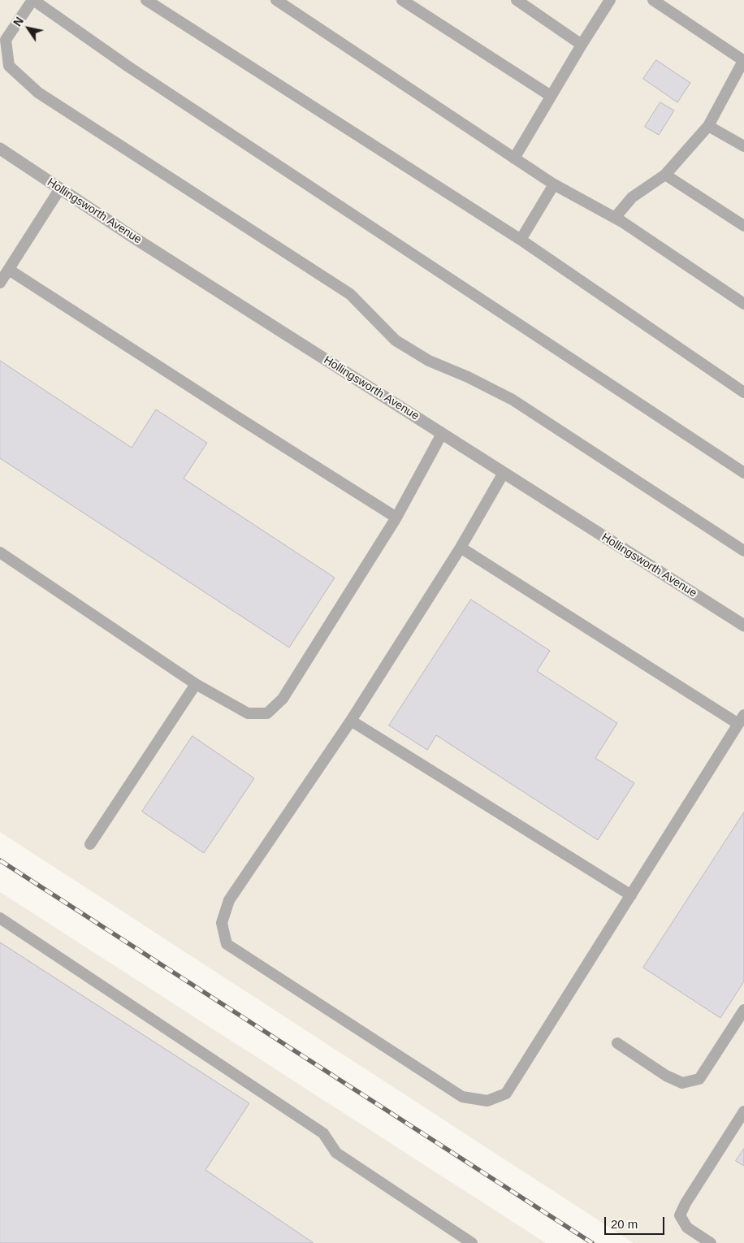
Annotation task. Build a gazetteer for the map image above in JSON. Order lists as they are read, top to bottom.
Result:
{
  "streets": {
    "street": ["Hollingsworth Avenue"]
  },
  "scale_bar": "20 m",
  "north": "top left"
}
